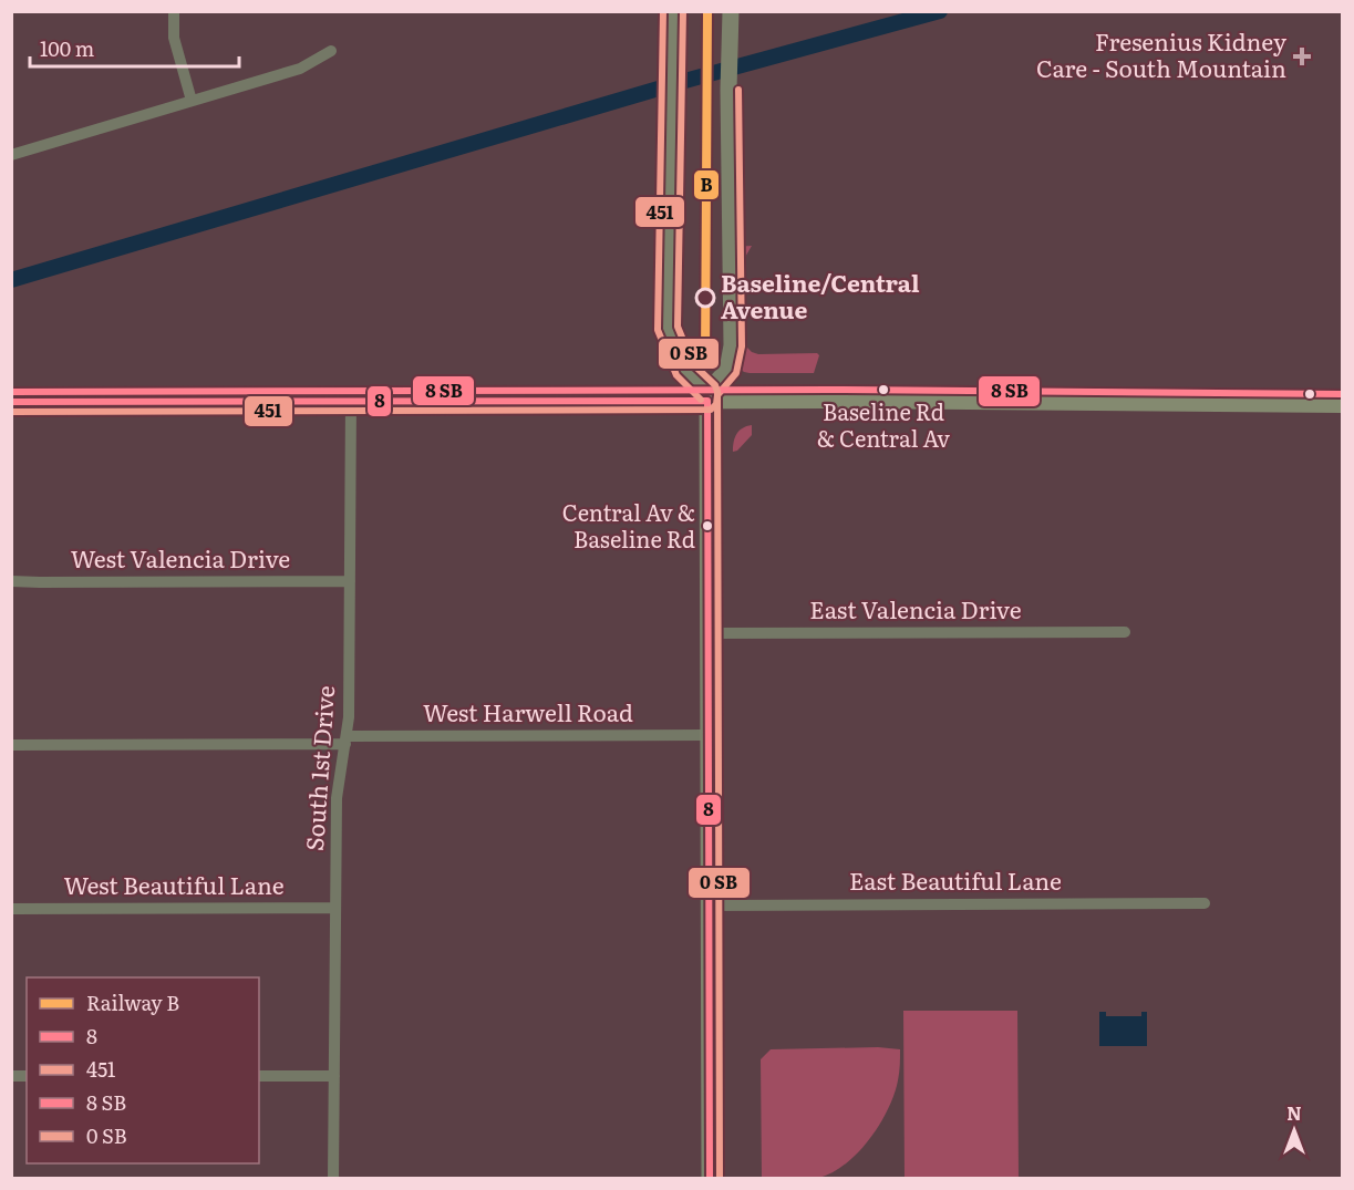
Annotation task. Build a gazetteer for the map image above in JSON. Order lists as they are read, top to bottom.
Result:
{
  "streets": {
    "street": [
      "West Valencia Drive",
      "East Valencia Drive",
      "West Harwell Road",
      "South 1st Drive",
      "East Beautiful Lane",
      "West Beautiful Lane"
    ]
  },
  "crossings": [
    ["West Valencia Drive", "South 1st Drive"],
    ["West Harwell Road", "South 1st Drive"],
    ["South 1st Drive", "West Beautiful Lane"]
  ],
  "places": {
    "health": ["Fresenius Kidney Care - South Mountain"],
    "other": ["Baseline/Central Avenue", "Baseline Rd & Central Av", "Central Av & Baseline Rd"]
  },
  "lines": ["rail line B", "transit line 451", "transit line 8"],
  "legend": [
    "Railway B",
    "8",
    "451",
    "8 SB",
    "0 SB"
  ],
  "scale_bar": "100 m",
  "north": "top"
}
